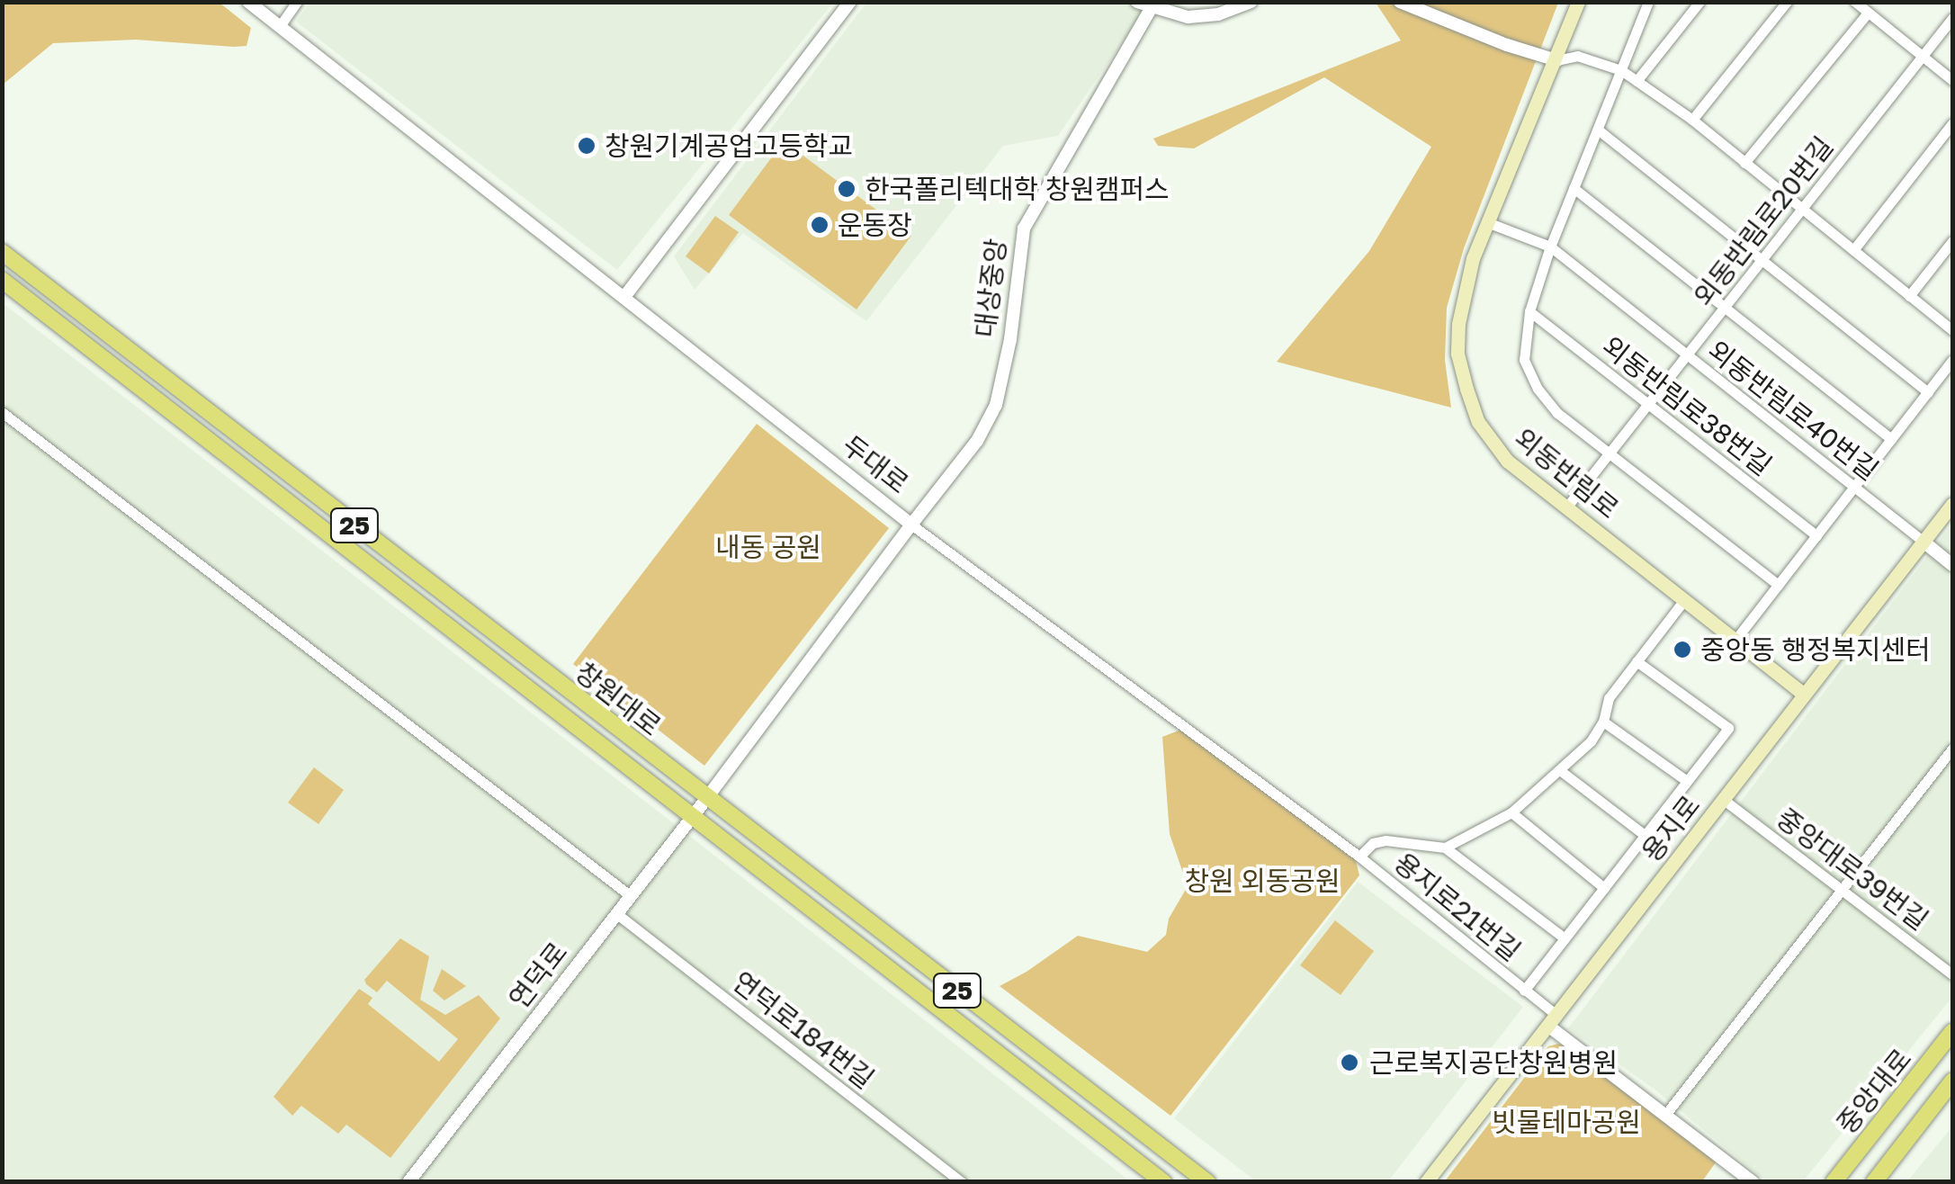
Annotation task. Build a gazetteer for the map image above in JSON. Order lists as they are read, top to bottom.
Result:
{
  "streets": {
    "main road": [
      "외동반림로",
      "25",
      "창원대로",
      "용지로",
      "중앙대로"
    ],
    "street": [
      "외동반림로20번길",
      "대상중앙",
      "외동반림로38번길",
      "외동반림로40번길",
      "두대로",
      "중앙대로39번길",
      "용지로21번길",
      "연덕로",
      "연덕로184번길"
    ]
  },
  "crossings": [
    ["외동반림로20번길", "외동반림로38번길"],
    ["외동반림로20번길", "외동반림로40번길"],
    ["외동반림로20번길", "외동반림로"],
    ["대상중앙", "두대로"],
    ["외동반림로40번길", "외동반림로"],
    ["외동반림로40번길", "용지로"],
    ["두대로", "창원대로"],
    ["두대로", "연덕로"],
    ["외동반림로", "용지로"],
    ["외동반림로", "용지로21번길"],
    ["창원대로", "연덕로"],
    ["용지로", "중앙대로39번길"],
    ["용지로", "용지로21번길"],
    ["연덕로", "연덕로184번길"]
  ],
  "parks": ["내동 공원", "창원 외동공원", "빗물테마공원"],
  "places": [
    "창원기계공업고등학교",
    "한국폴리텍대학 창원캠퍼스",
    "운동장",
    "중앙동 행정복지센터",
    "근로복지공단창원병원"
  ]
}
